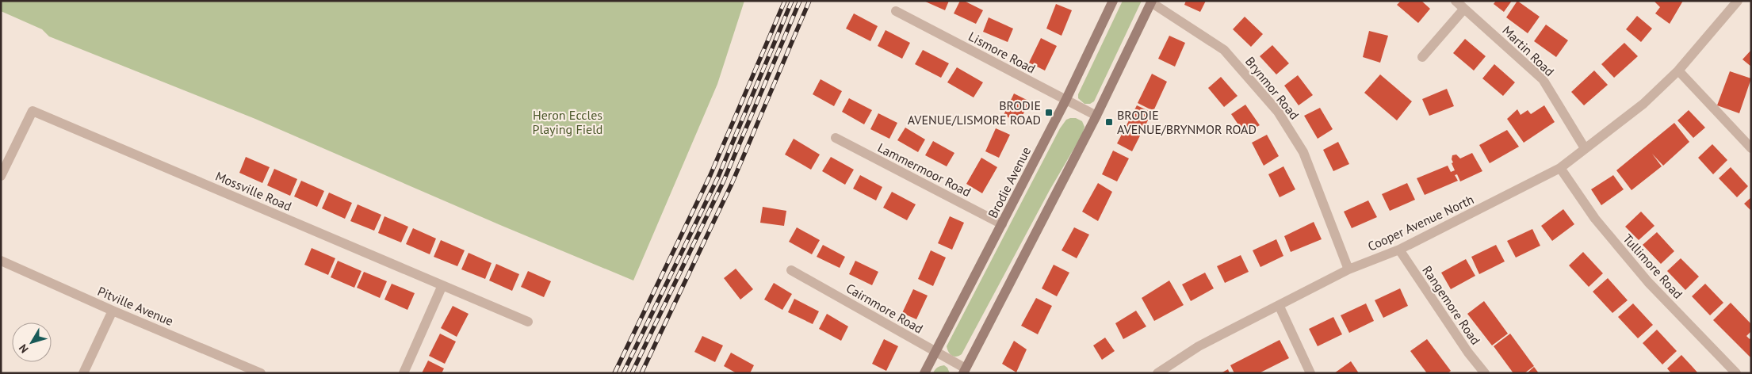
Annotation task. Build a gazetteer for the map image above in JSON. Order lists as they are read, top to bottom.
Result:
{
  "streets": {
    "street": [
      "Martin Road",
      "Lismore Road",
      "Brynmor Road",
      "Lammermoor Road",
      "Brodie Avenue",
      "Mossville Road",
      "Cooper Avenue North",
      "Tullimore Road",
      "Rangemore Road",
      "Pitville Avenue",
      "Cairnmore Road"
    ]
  },
  "crossings": [
    ["Martin Road", "Cooper Avenue North"],
    ["Lismore Road", "Brodie Avenue"],
    ["Brynmor Road", "Cooper Avenue North"],
    ["Lammermoor Road", "Brodie Avenue"],
    ["Brodie Avenue", "Cairnmore Road"],
    ["Cooper Avenue North", "Tullimore Road"],
    ["Cooper Avenue North", "Rangemore Road"]
  ],
  "parks": ["Heron Eccles Playing Field"],
  "places": {
    "transit": ["BRODIE AVENUE/LISMORE ROAD", "BRODIE AVENUE/BRYNMOR ROAD"]
  },
  "north": "bottom left"
}
